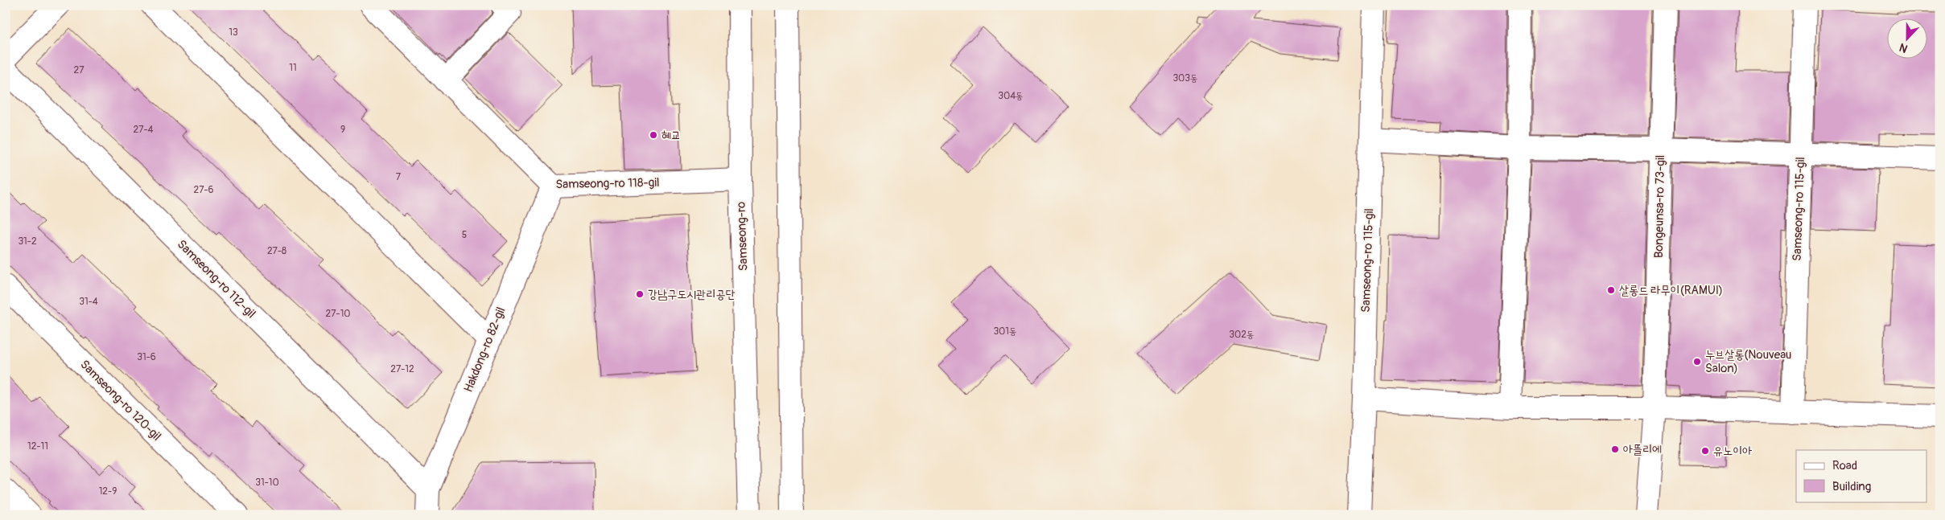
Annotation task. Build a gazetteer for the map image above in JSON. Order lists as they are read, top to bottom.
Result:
{
  "streets": {
    "street": [
      "Samseong-ro 118-gil",
      "Bongeunsa-ro 73-gil",
      "Samseong-ro 115-gil",
      "Samseong-ro",
      "Samseong-ro 112-gil",
      "Hakdong-ro 82-gil",
      "Samseong-ro 120-gil"
    ]
  },
  "crossings": [
    ["Samseong-ro 118-gil", "Samseong-ro"],
    ["Samseong-ro 118-gil", "Hakdong-ro 82-gil"],
    ["Samseong-ro 112-gil", "Hakdong-ro 82-gil"]
  ],
  "places": [
    "혜교",
    "살롱드 라무이(RAMUI)",
    "강남구도시관리공단",
    "누브살롱(Nouveau Salon)",
    "아뜰리에",
    "유노이아"
  ],
  "house_numbers": [
    "13",
    "11",
    "27",
    "303동",
    "304동",
    "27-4",
    "9",
    "7",
    "27-6",
    "5",
    "31-2",
    "27-8",
    "31-4",
    "27-10",
    "301동",
    "302동",
    "31-6",
    "27-12",
    "12-11",
    "31-10",
    "12-9"
  ],
  "legend": ["Road", "Building"],
  "north": "bottom"
}
